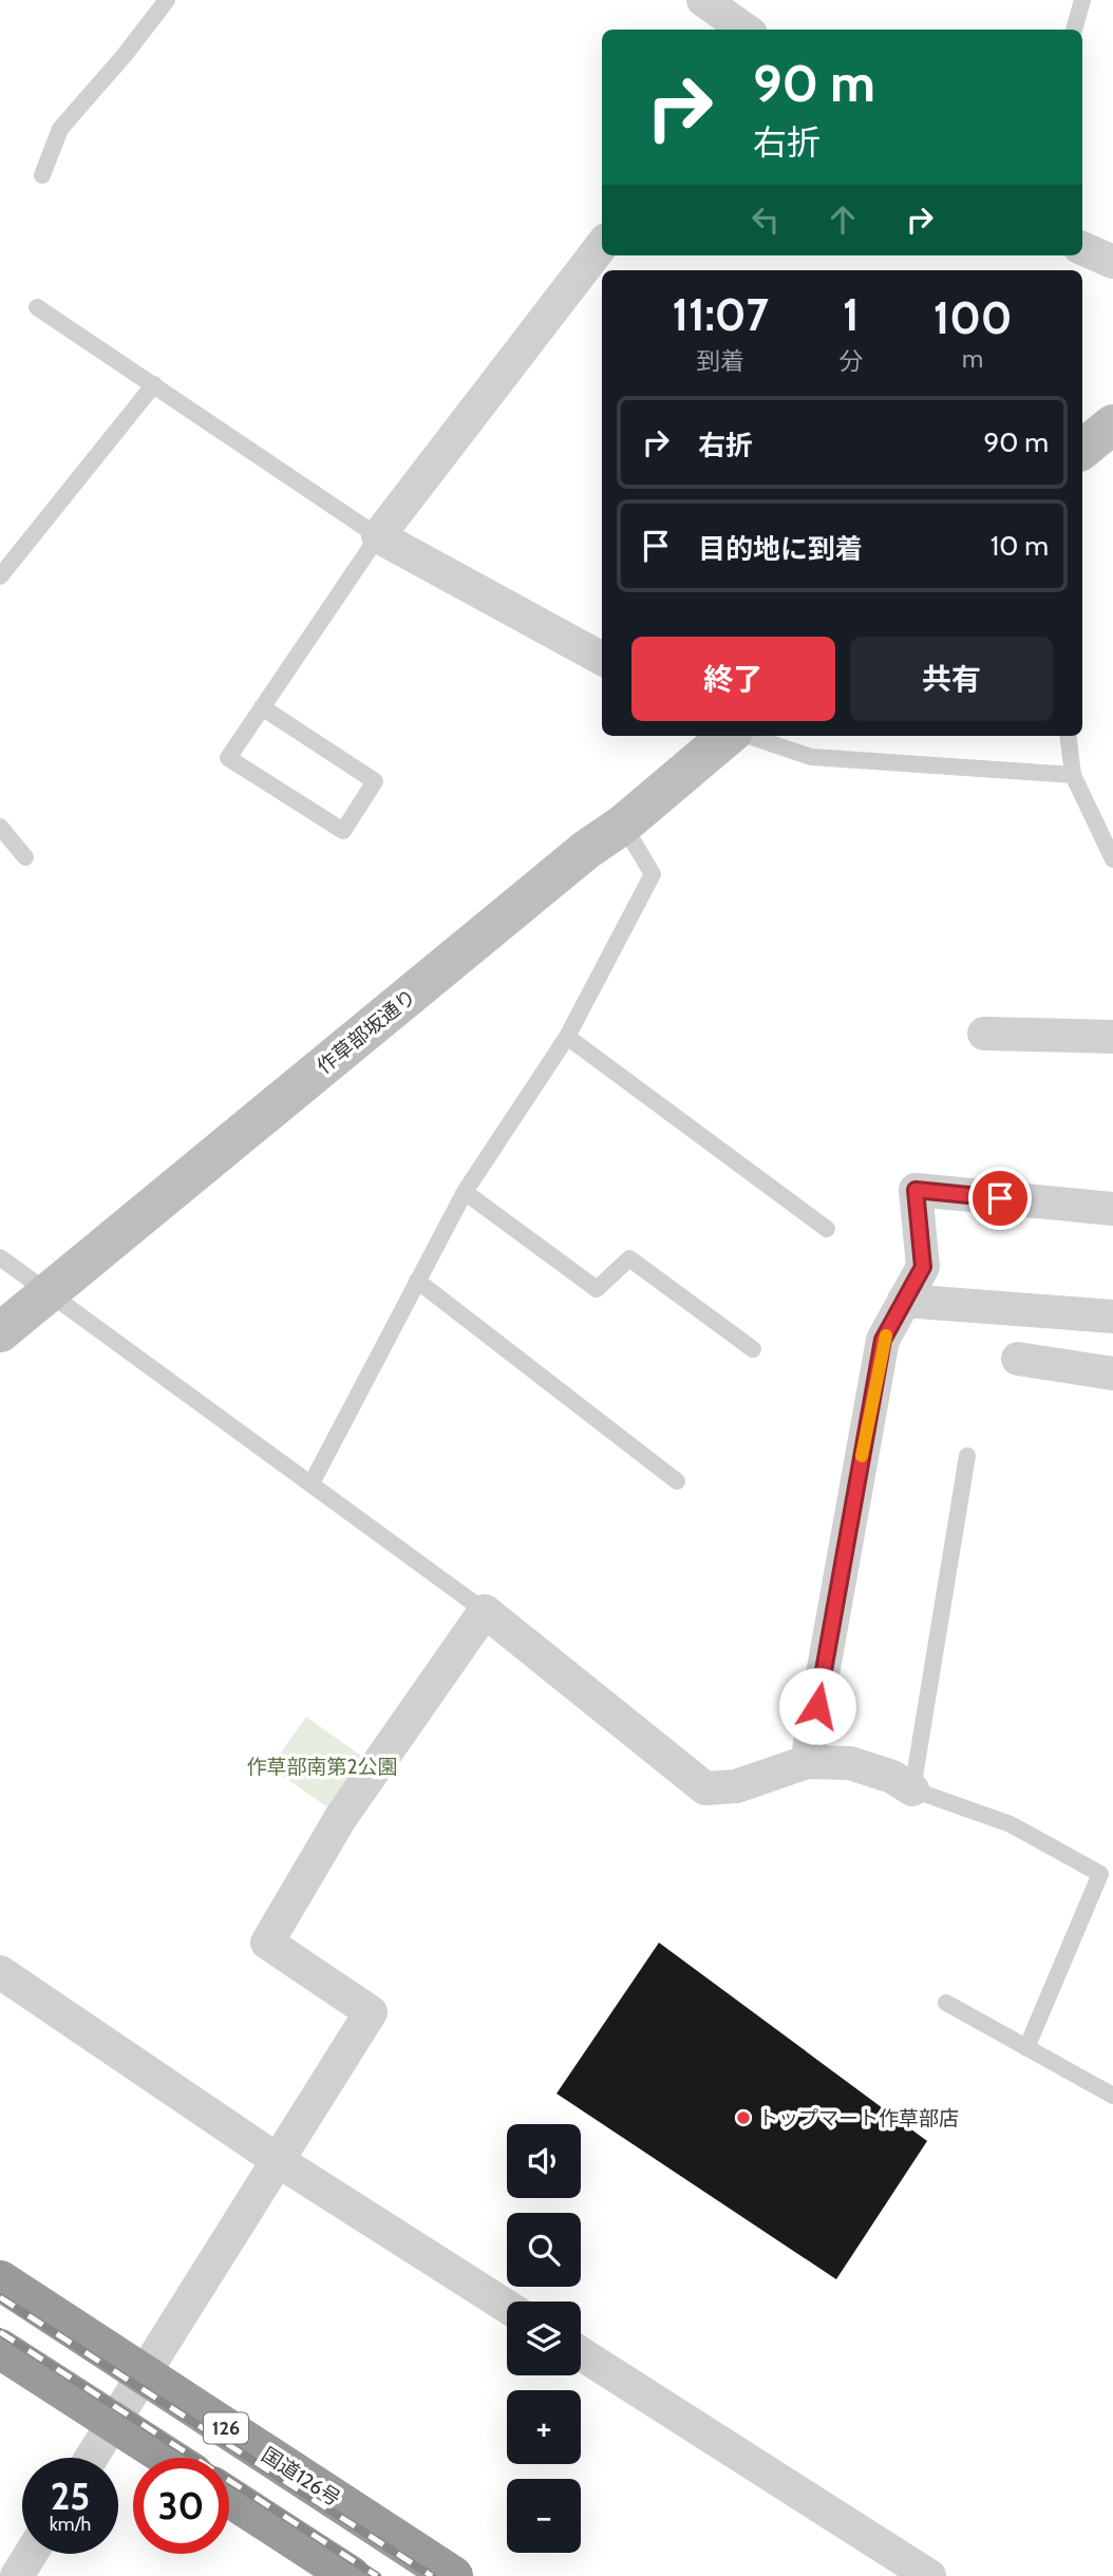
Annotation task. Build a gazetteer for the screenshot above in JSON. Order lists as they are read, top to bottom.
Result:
{
  "streets": {
    "highway": ["126", "国道126号"],
    "street": ["作草部坂通り"]
  },
  "parks": ["作草部南第2公園"],
  "places": ["トップマート作草部店"],
  "page": {
    "turn": ["90 m", "右折"],
    "eta": [
      "11:07",
      "到着",
      "1",
      "分",
      "100",
      "m"
    ],
    "list": [
      {
        "name": "右折",
        "value": "90 m"
      },
      {
        "name": "目的地に到着",
        "value": "10 m"
      }
    ],
    "buttons": ["終了", "共有"],
    "map_buttons": ["+", "−"],
    "speed": "25 km/h",
    "limit": "30"
  }
}
